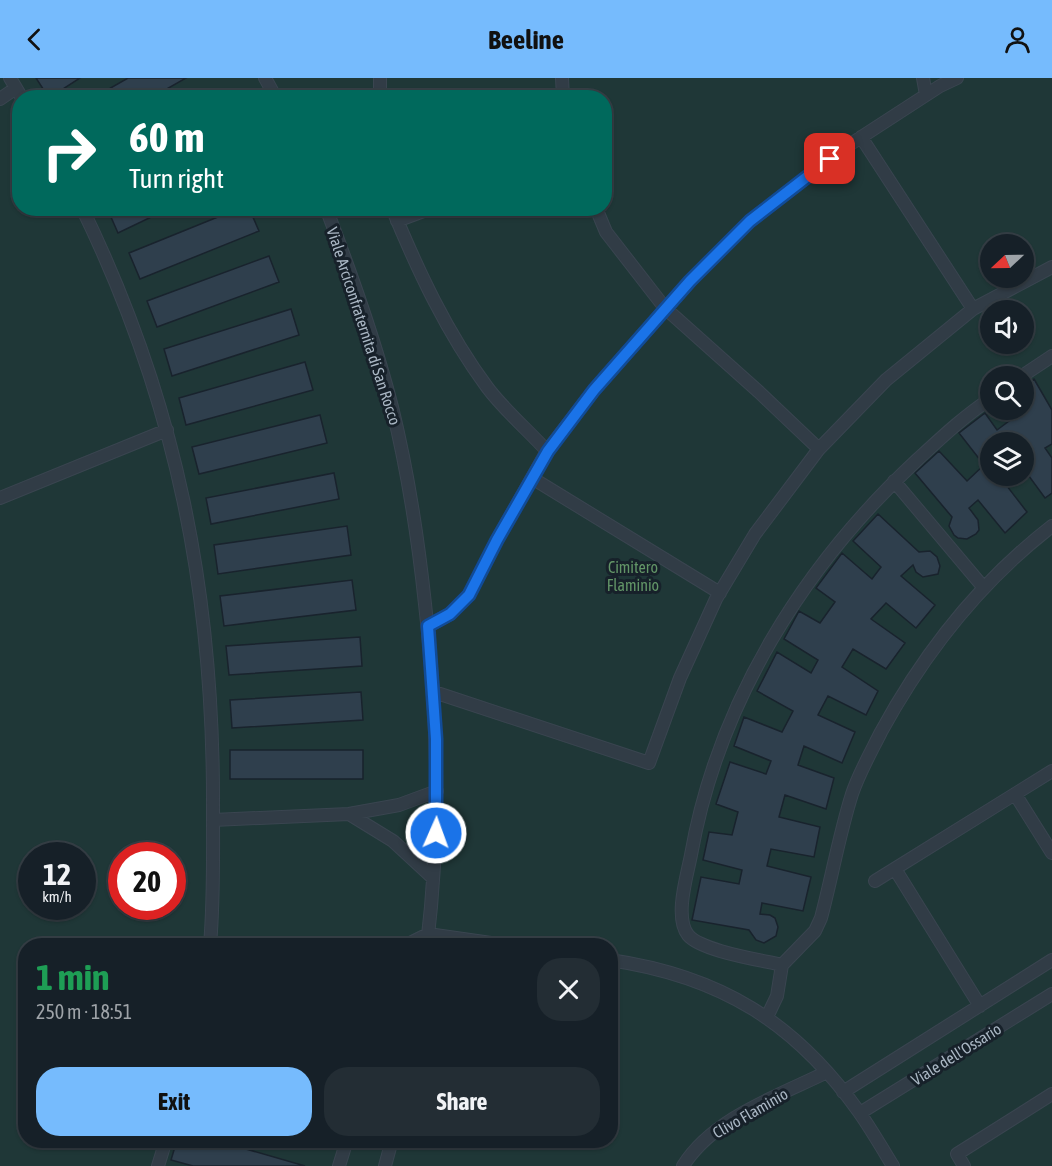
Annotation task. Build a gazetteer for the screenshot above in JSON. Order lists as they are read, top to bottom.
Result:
{
  "streets": {
    "lane": ["Viale Arciconfraternita di San Rocco", "Viale dell'Ossario", "Clivo Flaminio"]
  },
  "parks": ["Cimitero Flaminio"],
  "north": "left",
  "page": {
    "header": "Beeline",
    "turn": ["60 m", "Turn right"],
    "speed": "12 km/h",
    "limit": "20",
    "heading": ["1 min", "250 m · 18:51"],
    "buttons": ["Exit", "Share"]
  }
}
